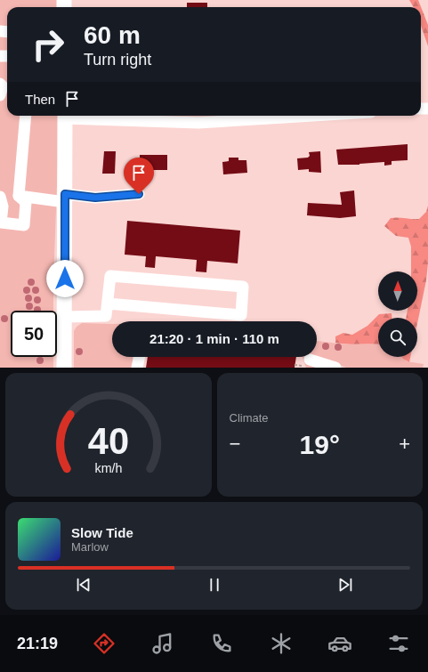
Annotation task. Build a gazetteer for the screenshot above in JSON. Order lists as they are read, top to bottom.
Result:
{
  "north": "top",
  "page": {
    "turn": ["60 m", "Turn right"],
    "then": "Then",
    "limit": "50",
    "trip": "21:20 · 1 min · 110 m",
    "tile": "Climate",
    "heat": ["−", "19°", "+"],
    "song": ["Slow Tide", "Marlow"],
    "tabs": "21:19",
    "gauge": ["40", "km/h"]
  }
}
